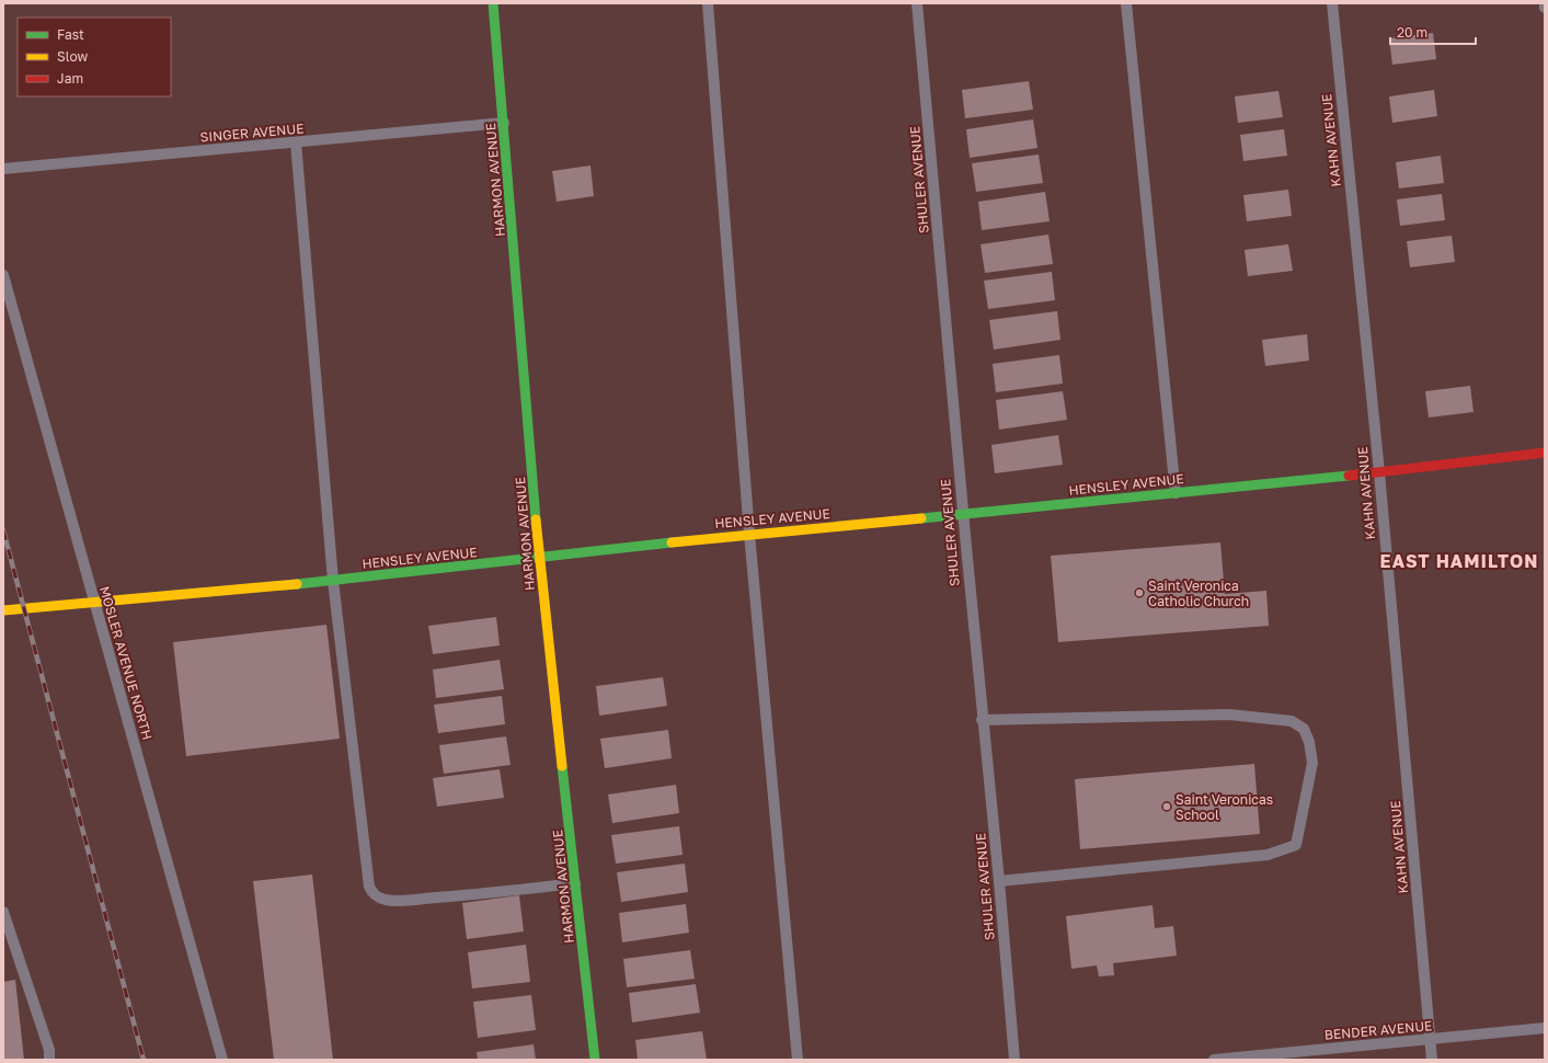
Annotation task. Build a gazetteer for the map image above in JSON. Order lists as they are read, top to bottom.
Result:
{
  "streets": {
    "street": [
      "SINGER AVENUE",
      "KAHN AVENUE",
      "HARMON AVENUE",
      "SHULER AVENUE",
      "HENSLEY AVENUE",
      "MOSLER AVENUE NORTH",
      "BENDER AVENUE"
    ]
  },
  "crossings": [
    ["SINGER AVENUE", "HARMON AVENUE"],
    ["KAHN AVENUE", "HENSLEY AVENUE"],
    ["KAHN AVENUE", "BENDER AVENUE"],
    ["HARMON AVENUE", "HENSLEY AVENUE"],
    ["SHULER AVENUE", "HENSLEY AVENUE"],
    ["HENSLEY AVENUE", "MOSLER AVENUE NORTH"]
  ],
  "districts": ["EAST HAMILTON"],
  "places": ["Saint Veronica Catholic Church", "Saint Veronicas School"],
  "legend": ["Fast", "Slow", "Jam"],
  "scale_bar": "20 m"
}
